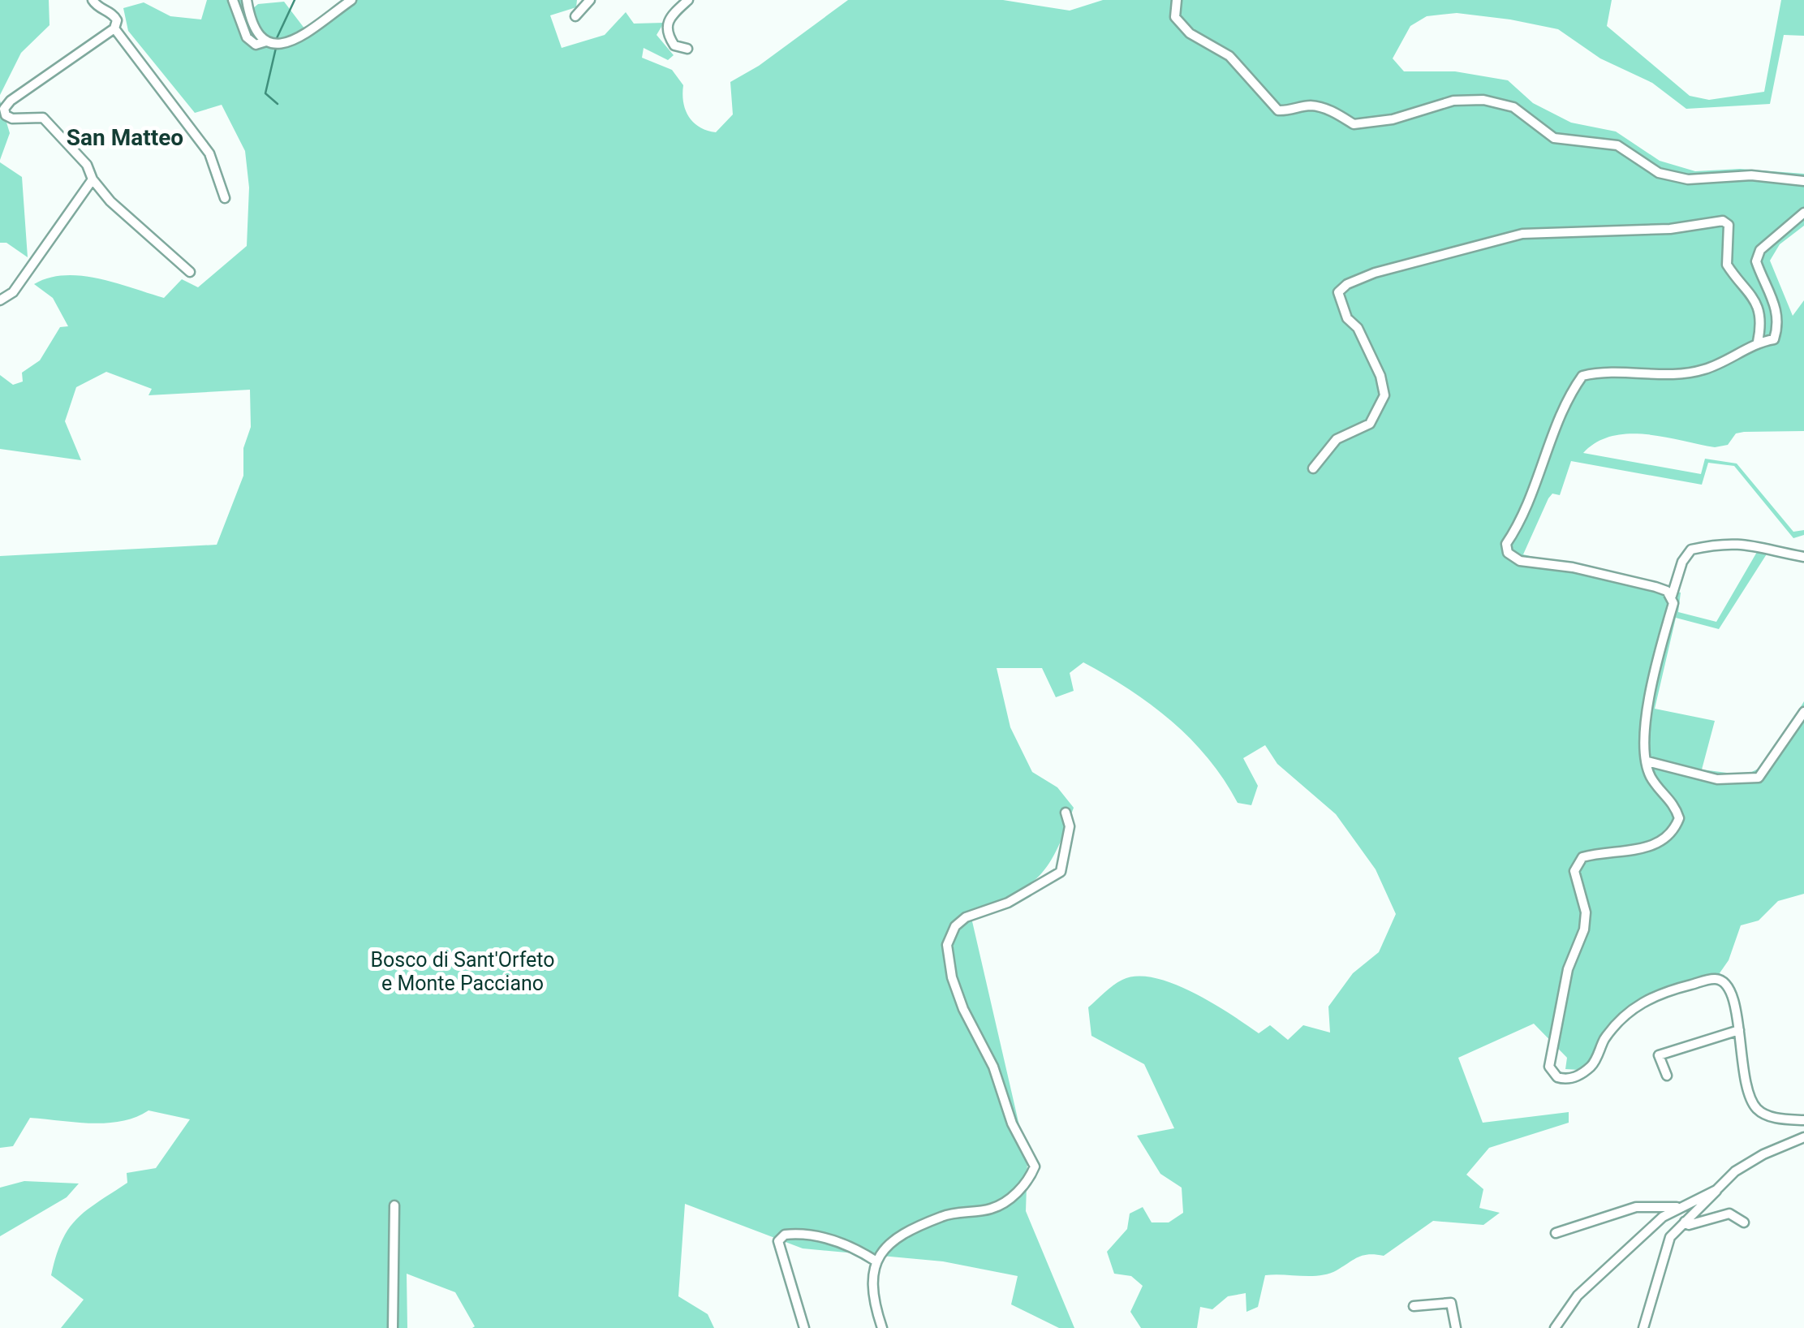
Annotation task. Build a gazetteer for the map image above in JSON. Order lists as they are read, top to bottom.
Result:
{
  "districts": ["San Matteo"],
  "parks": ["Bosco di Sant'Orfeto e Monte Pacciano"]
}
